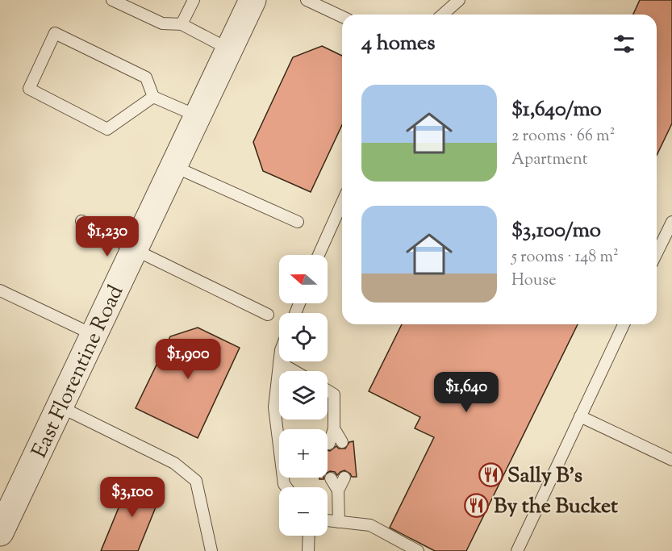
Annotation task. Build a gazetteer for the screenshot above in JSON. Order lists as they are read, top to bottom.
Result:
{
  "streets": {
    "street": ["East Florentine Road"]
  },
  "places": {
    "restaurant": ["Sally B's", "By the Bucket"]
  },
  "north": "left",
  "page": {
    "heading": "4 homes",
    "list": [
      {
        "name": "$1,640/mo",
        "note": "2 rooms · 66 m² · Apartment"
      },
      {
        "name": "$3,100/mo",
        "note": "5 rooms · 148 m² · House"
      }
    ],
    "price": [
      "$1,230",
      "$1,900",
      "$1,640",
      "$3,100"
    ],
    "map_buttons": ["+", "−"]
  }
}
